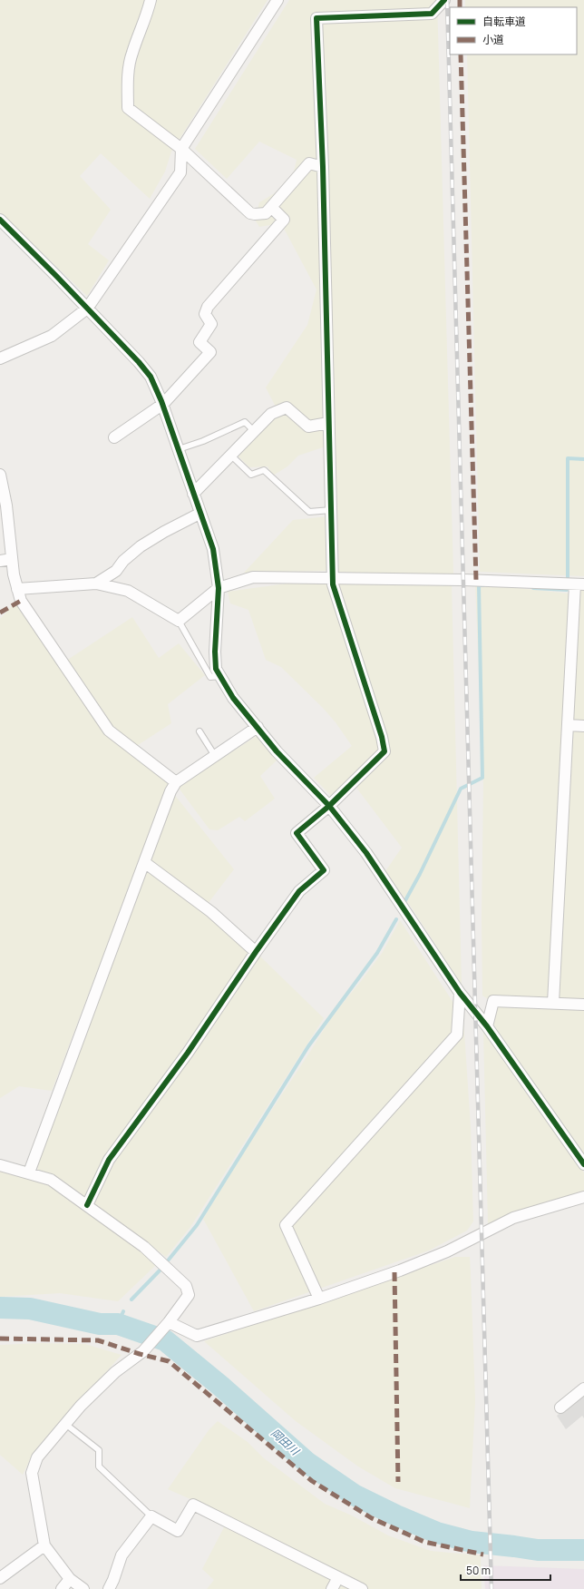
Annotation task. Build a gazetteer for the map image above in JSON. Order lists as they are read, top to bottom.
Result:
{
  "water": ["岡田川"],
  "legend": ["自転車道", "小道"],
  "scale_bar": "50 m"
}
